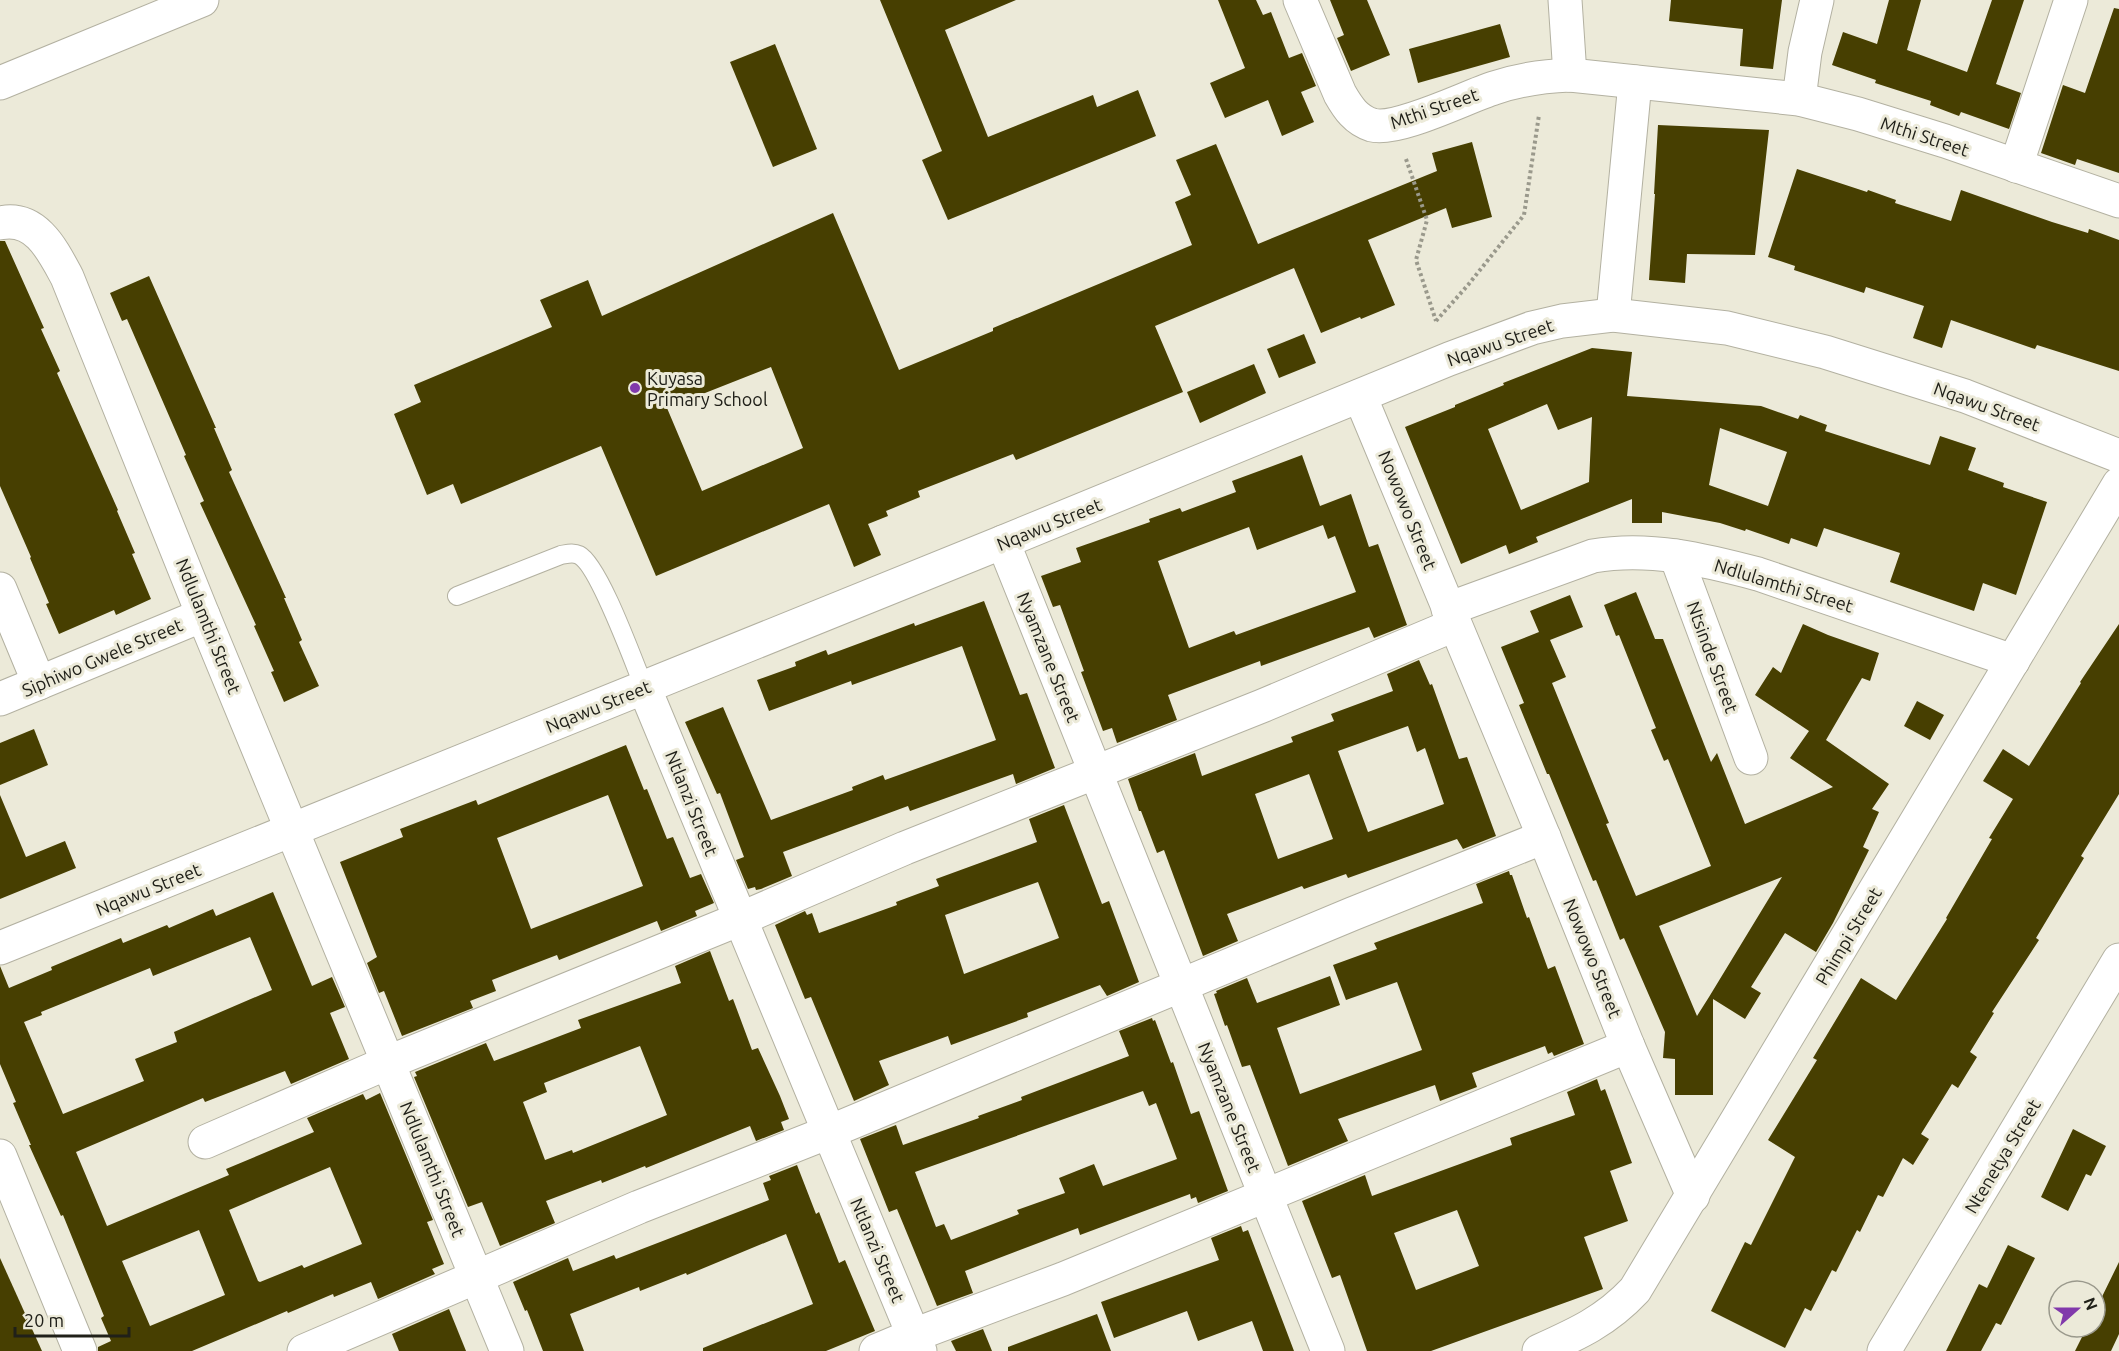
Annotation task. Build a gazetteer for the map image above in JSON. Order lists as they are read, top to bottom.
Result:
{
  "streets": {
    "street": [
      "Mthi Street",
      "Nqawu Street",
      "Nowowo Street",
      "Ndlulamthi Street",
      "Siphiwo Gwele Street",
      "Nyamzane Street",
      "Ntsinde Street",
      "Ntlanzi Street",
      "Phimpi Street",
      "Ntenetya Street"
    ]
  },
  "crossings": [
    ["Nqawu Street", "Nowowo Street"],
    ["Nqawu Street", "Ndlulamthi Street"],
    ["Nqawu Street", "Nyamzane Street"],
    ["Nqawu Street", "Ntlanzi Street"],
    ["Nowowo Street", "Ndlulamthi Street"],
    ["Nowowo Street", "Nyamzane Street"],
    ["Nowowo Street", "Phimpi Street"],
    ["Ndlulamthi Street", "Siphiwo Gwele Street"],
    ["Ndlulamthi Street", "Ntsinde Street"],
    ["Ndlulamthi Street", "Phimpi Street"],
    ["Nyamzane Street", "Ntlanzi Street"]
  ],
  "places": ["Kuyasa Primary School"],
  "scale_bar": "20 m",
  "north": "right"
}
